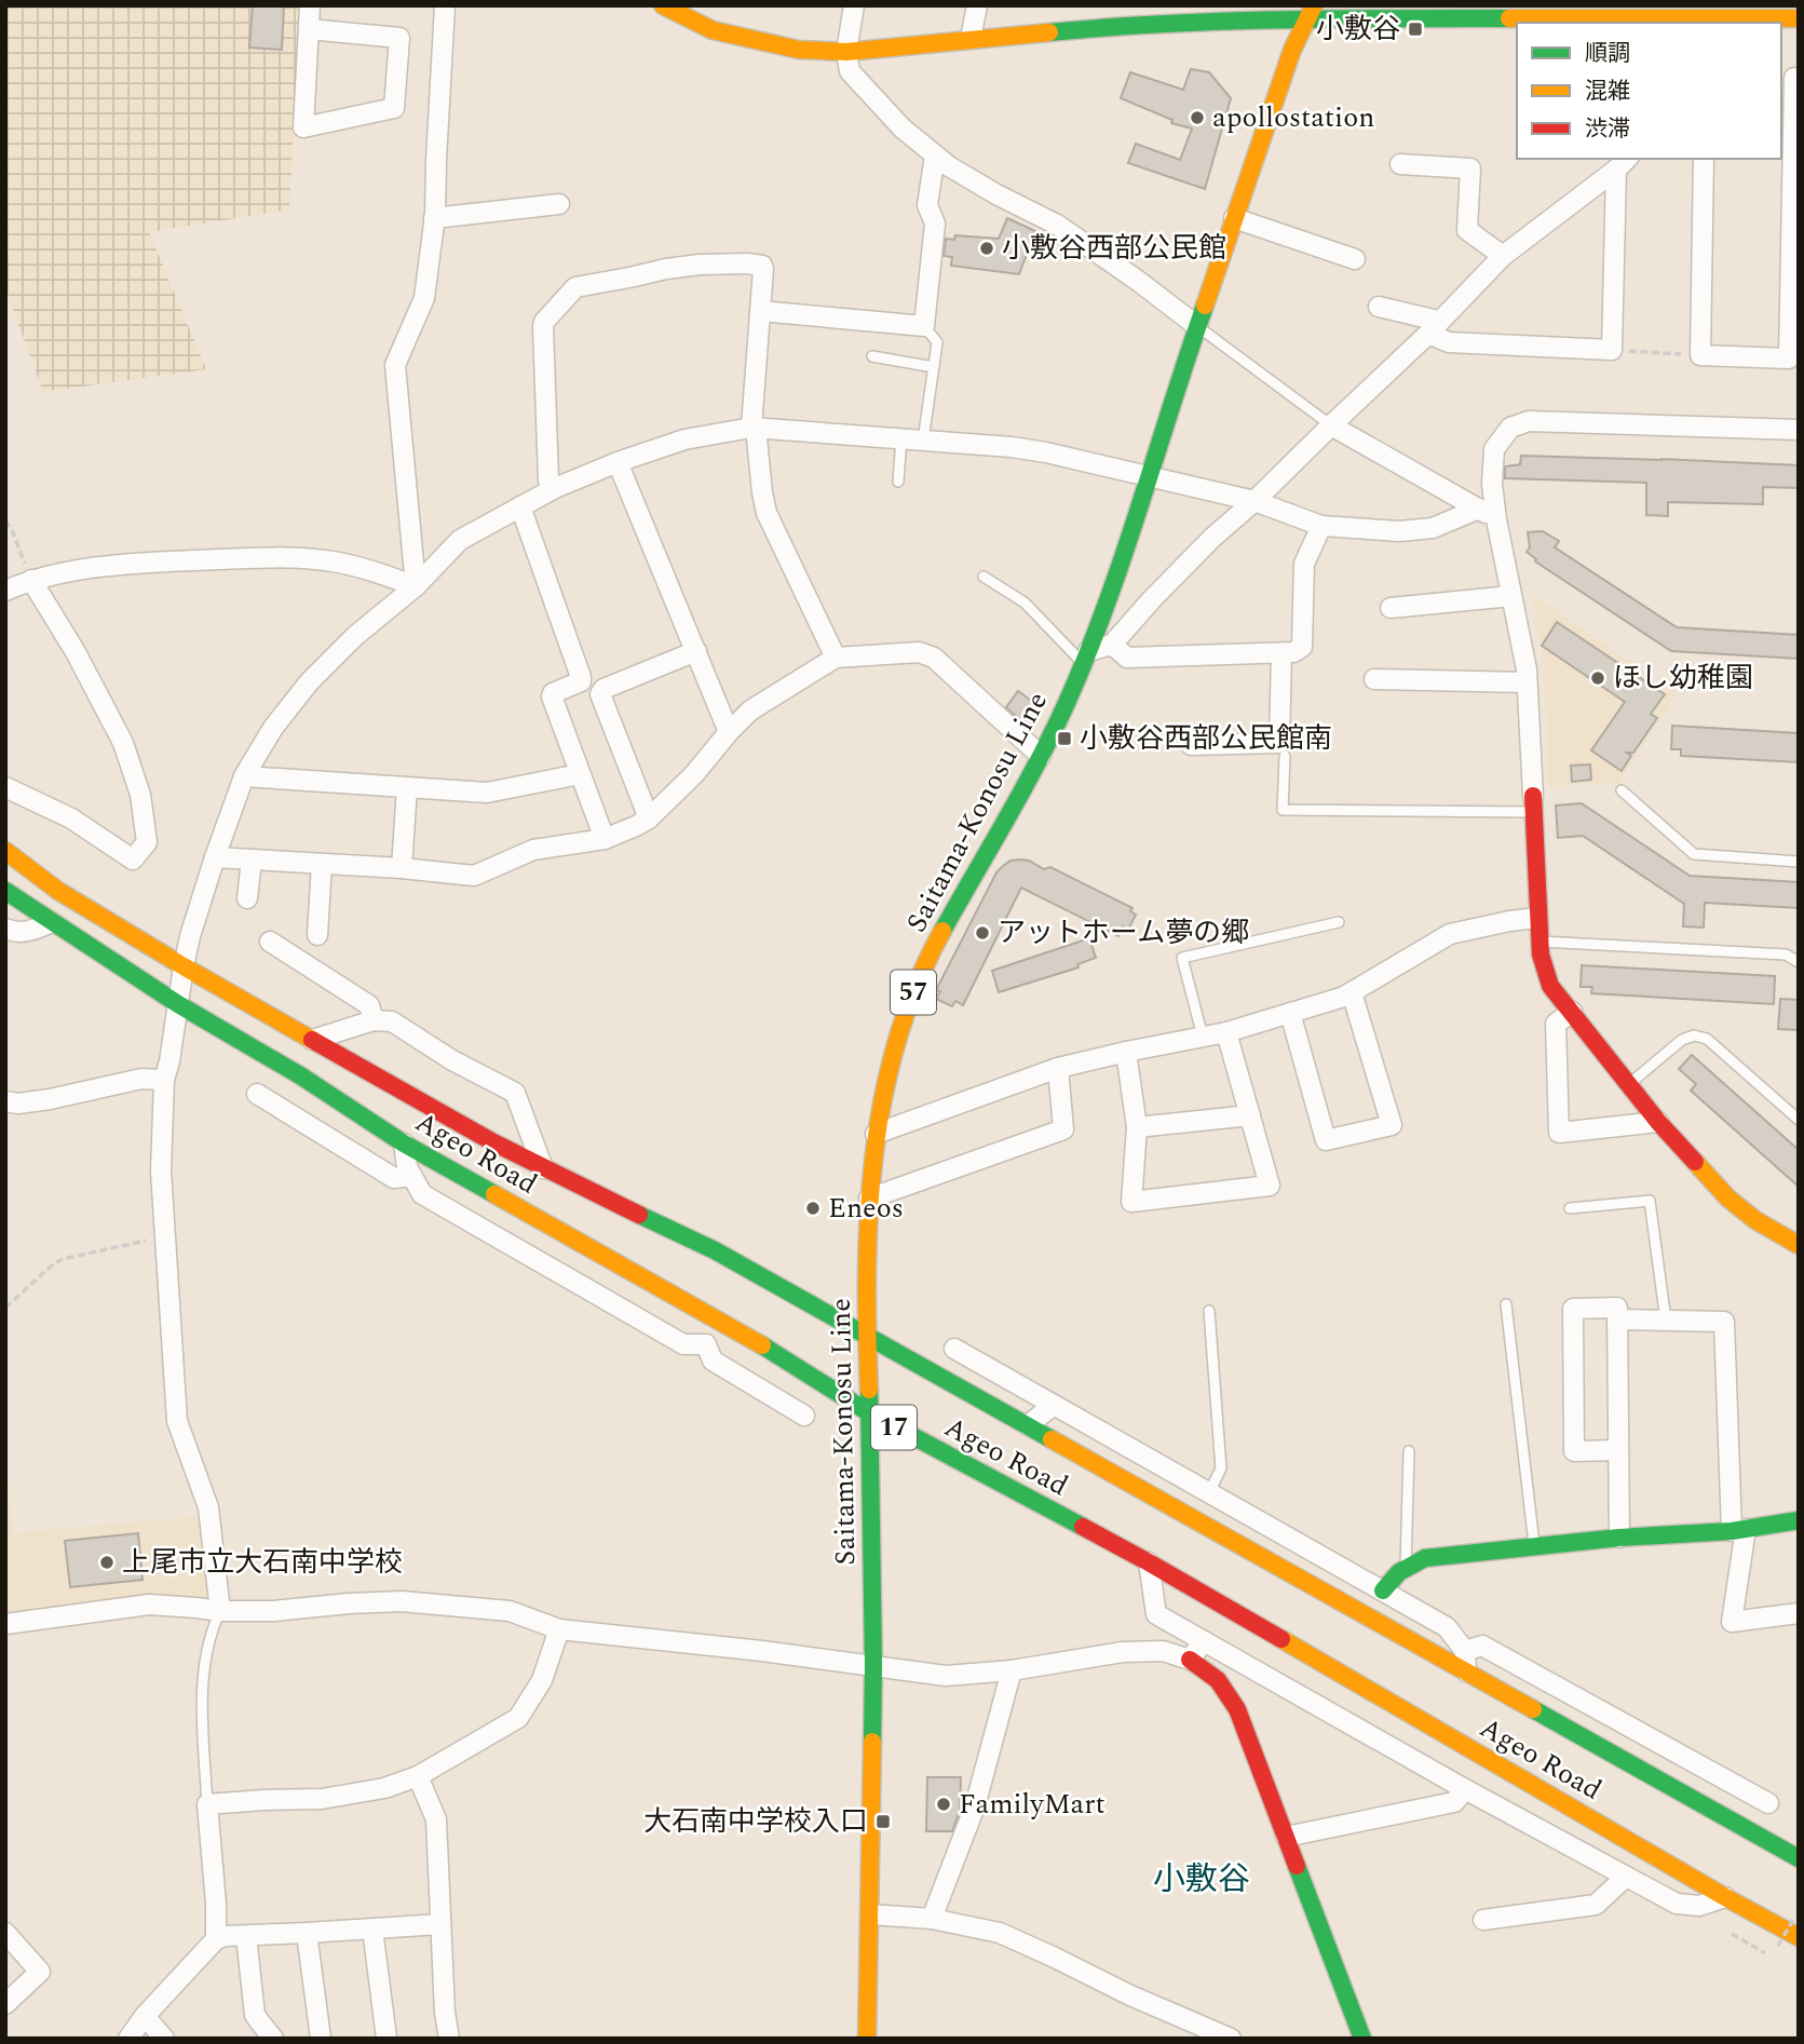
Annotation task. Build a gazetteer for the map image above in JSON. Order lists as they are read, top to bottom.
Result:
{
  "streets": {
    "main road": [
      "Saitama-Konosu Line",
      "57",
      "Ageo Road",
      "17"
    ]
  },
  "crossings": [
    ["Saitama-Konosu Line", "Ageo Road"]
  ],
  "districts": ["小敷谷"],
  "places": {
    "transit": ["小敷谷", "小敷谷西部公民館南", "大石南中学校入口"],
    "other": [
      "apollostation",
      "小敷谷西部公民館",
      "ほし幼稚園",
      "アットホーム夢の郷",
      "Eneos",
      "上尾市立大石南中学校",
      "FamilyMart"
    ]
  },
  "legend": ["順調", "混雑", "渋滞"]
}
